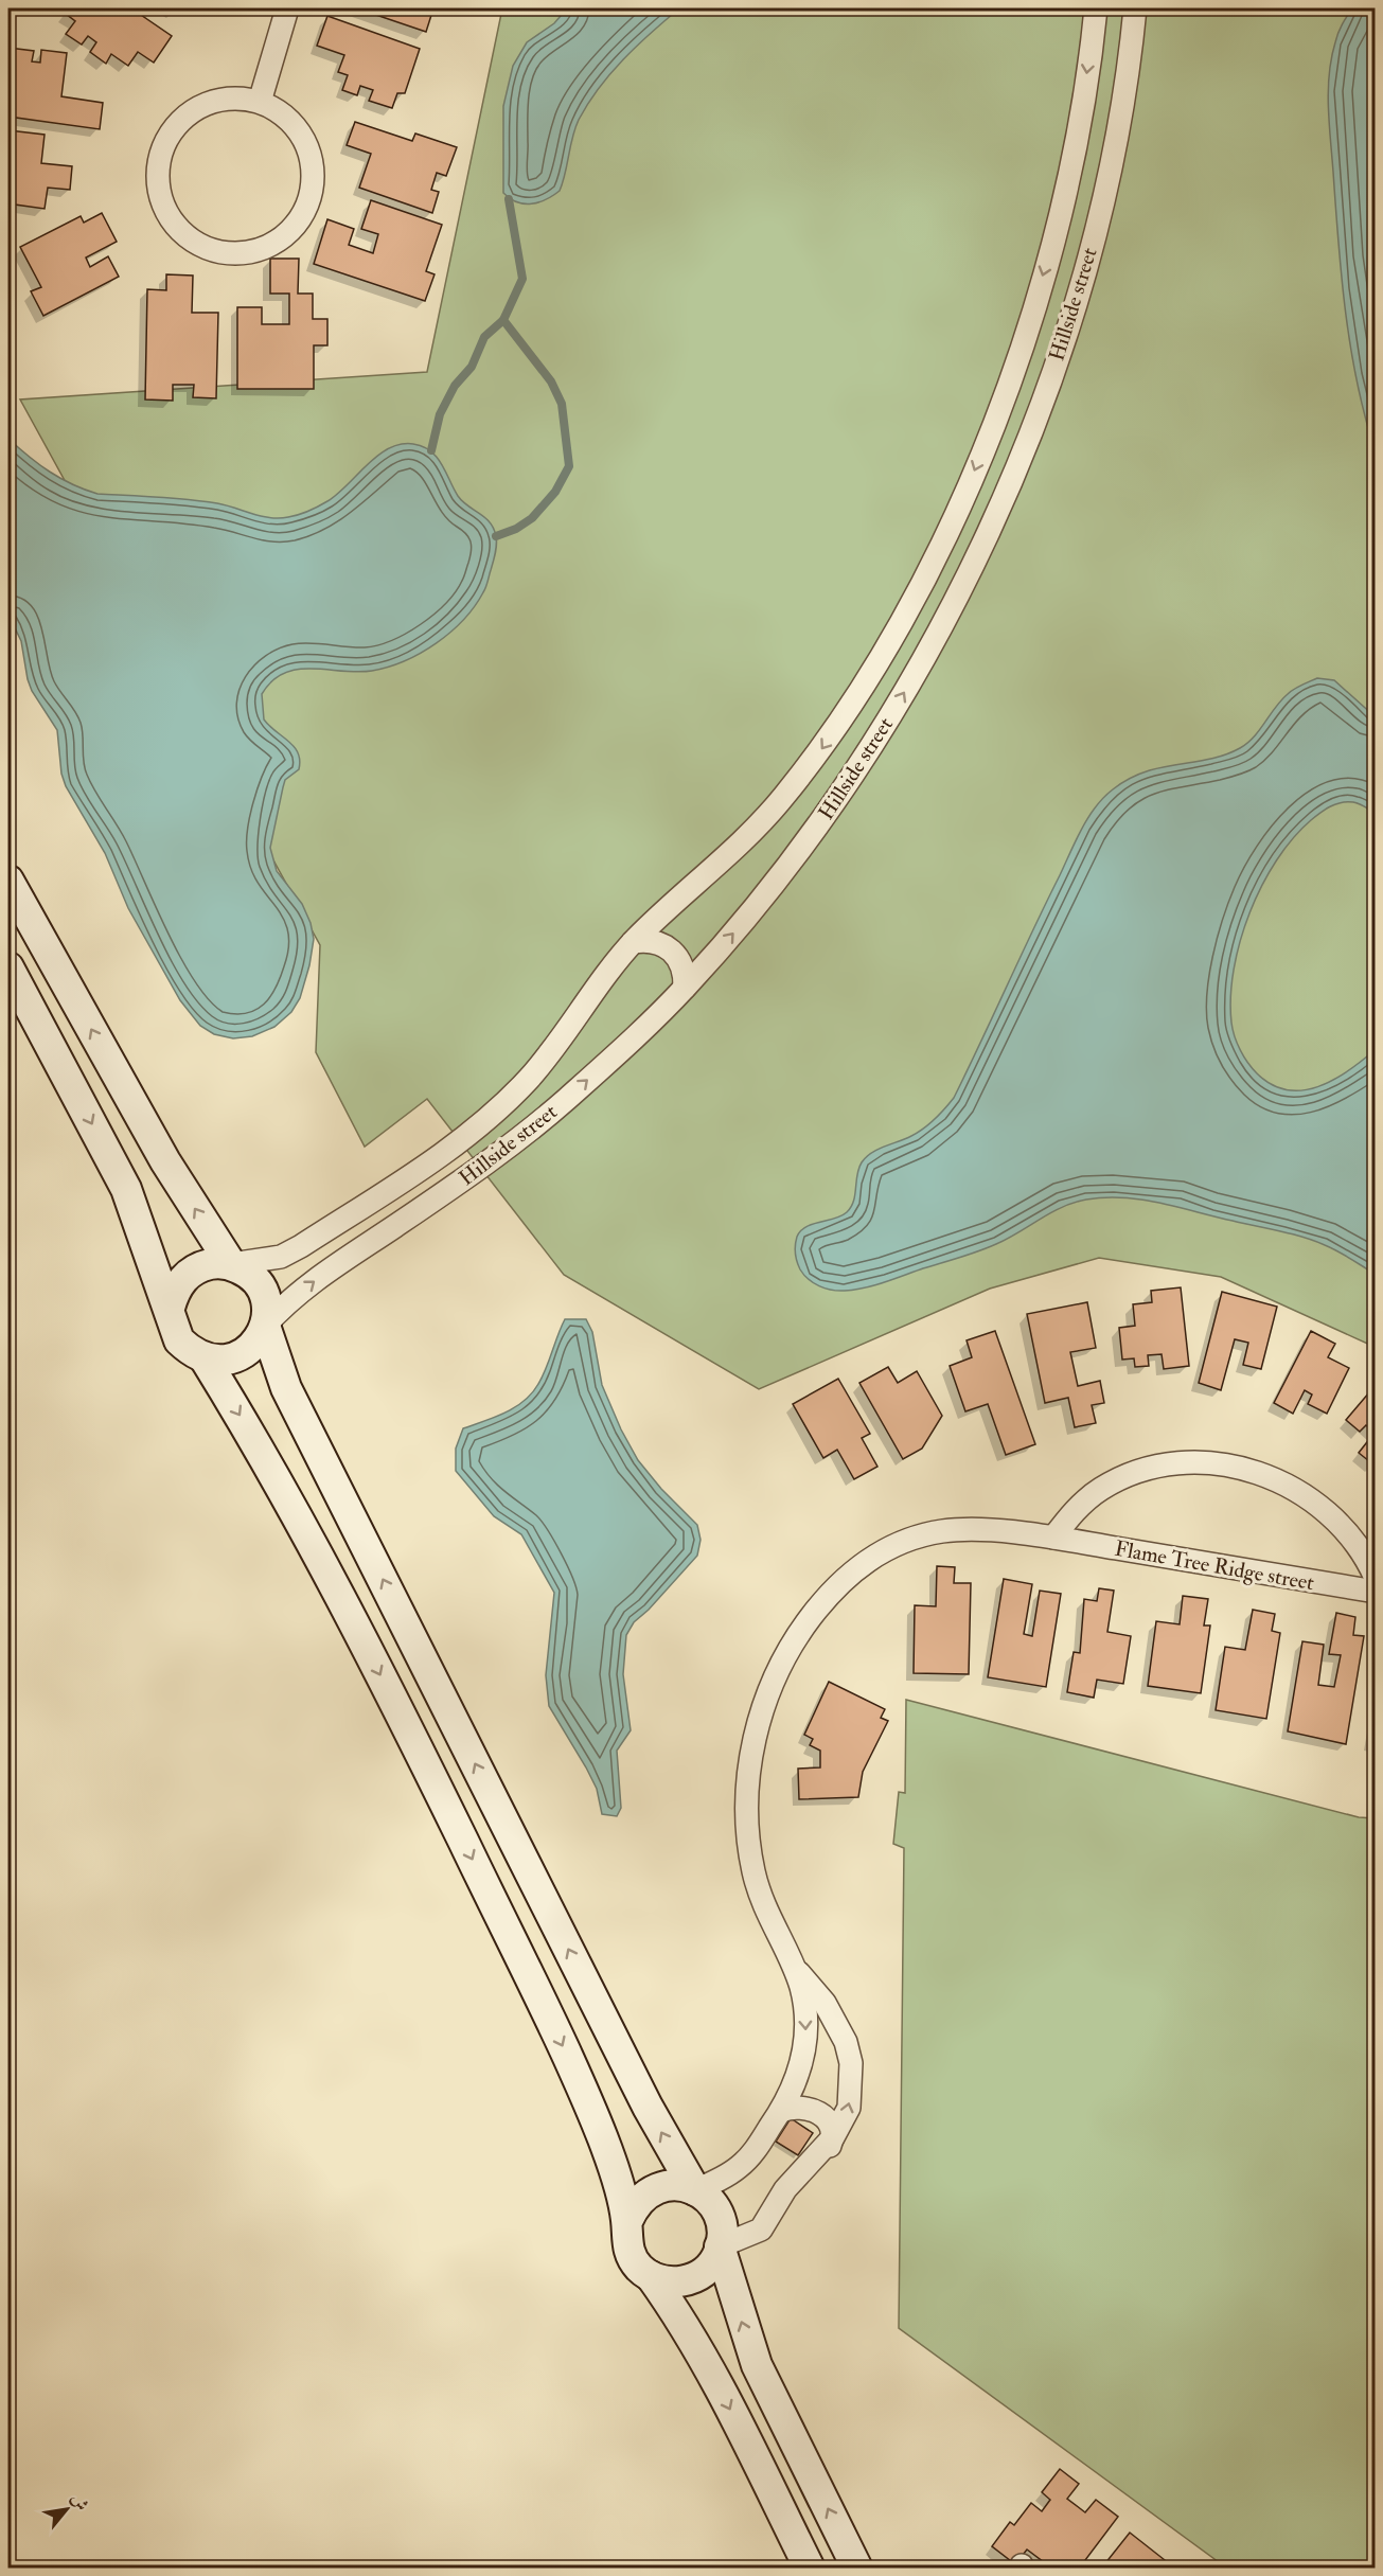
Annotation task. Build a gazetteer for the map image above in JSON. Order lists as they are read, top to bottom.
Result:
{
  "streets": {
    "street": ["Hillside street", "Flame Tree Ridge street"]
  },
  "north": "top right"
}
